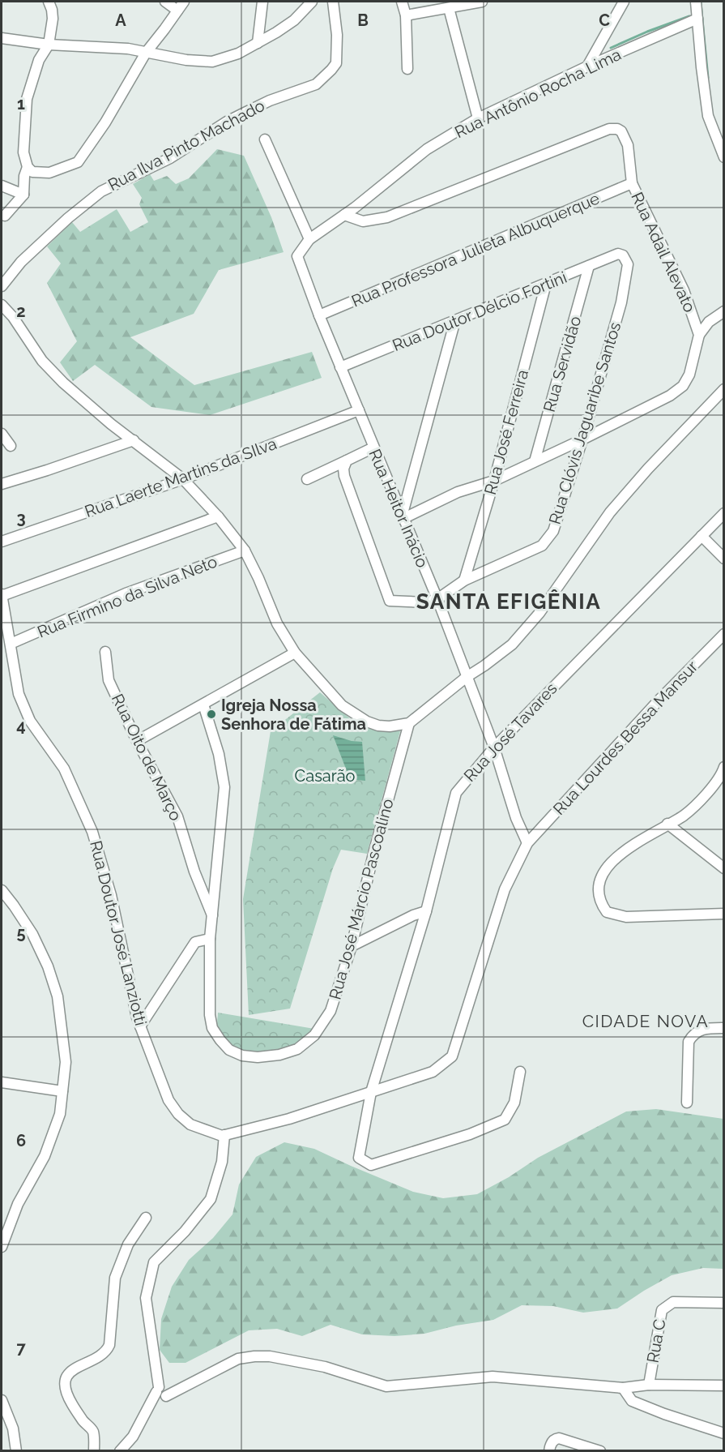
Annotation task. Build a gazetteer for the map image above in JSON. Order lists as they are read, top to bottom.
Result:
{
  "streets": {
    "street": [
      "Rua Antônio Rocha Lima",
      "Rua Ilva Pinto Machado",
      "Rua Professora Julieta Albuquerque",
      "Rua Adail Alevato",
      "Rua Doutor Délcio Fortini",
      "Rua Servidão",
      "Rua Clóvis Jaguaribe Santos",
      "Rua José Ferreira",
      "Rua Laerte Martins da SIlva",
      "Rua Heitor Inácio",
      "Rua Firmino da Silva Neto",
      "Rua José Tavares",
      "Rua Lourdes Bessa Mansur",
      "Rua Oito de Março",
      "Rua José Márcio Pascoalino",
      "Rua Doutor José Lanziotti",
      "Rua C"
    ]
  },
  "crossings": [
    ["Rua Antônio Rocha Lima", "Rua Adail Alevato"],
    ["Rua Antônio Rocha Lima", "Rua Heitor Inácio"],
    ["Rua Professora Julieta Albuquerque", "Rua Adail Alevato"],
    ["Rua Professora Julieta Albuquerque", "Rua Heitor Inácio"],
    ["Rua Doutor Délcio Fortini", "Rua Servidão"],
    ["Rua Doutor Délcio Fortini", "Rua Clóvis Jaguaribe Santos"],
    ["Rua Doutor Délcio Fortini", "Rua José Ferreira"],
    ["Rua Doutor Délcio Fortini", "Rua Heitor Inácio"],
    ["Rua Clóvis Jaguaribe Santos", "Rua José Ferreira"],
    ["Rua Clóvis Jaguaribe Santos", "Rua Heitor Inácio"],
    ["Rua Laerte Martins da SIlva", "Rua Heitor Inácio"],
    ["Rua Heitor Inácio", "Rua José Tavares"],
    ["Rua Heitor Inácio", "Rua Lourdes Bessa Mansur"],
    ["Rua Heitor Inácio", "Rua Doutor José Lanziotti"],
    ["Rua Firmino da Silva Neto", "Rua Doutor José Lanziotti"],
    ["Rua José Tavares", "Rua Doutor José Lanziotti"],
    ["Rua Lourdes Bessa Mansur", "Rua Doutor José Lanziotti"],
    ["Rua Oito de Março", "Rua José Márcio Pascoalino"]
  ],
  "districts": ["SANTA EFIGÊNIA", "CIDADE NOVA"],
  "parks": ["Casarão"],
  "places": ["Igreja Nossa Senhora de Fátima"],
  "grid": {
    "columns": ["A", "B", "C"],
    "rows": [
      "1",
      "2",
      "3",
      "4",
      "5",
      "6",
      "7"
    ]
  }
}
